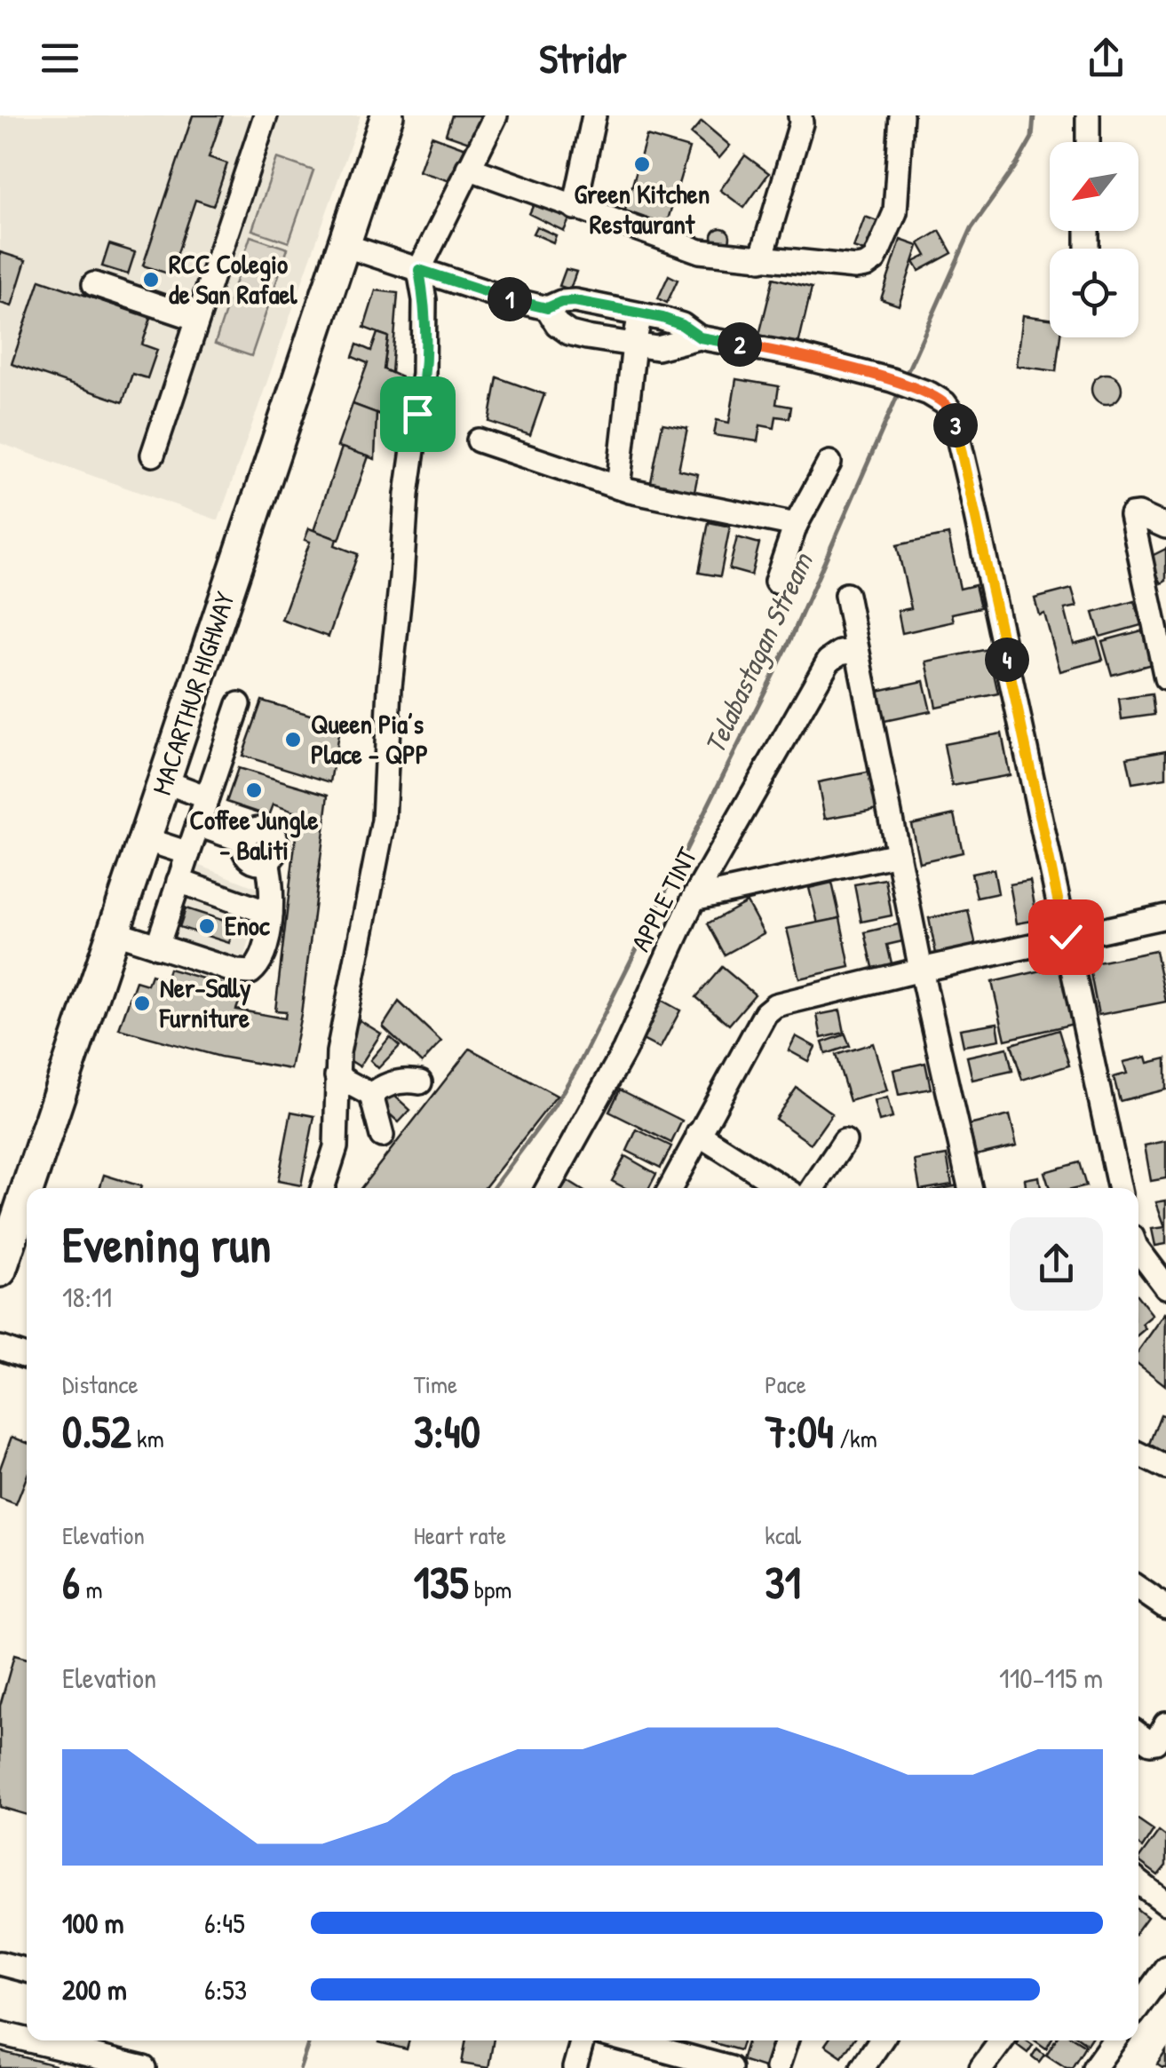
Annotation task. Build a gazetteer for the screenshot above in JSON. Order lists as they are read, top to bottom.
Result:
{
  "streets": {
    "highway": ["MACARTHUR HIGHWAY"],
    "street": ["APPLE TINT"]
  },
  "water": ["Telabastagan Stream"],
  "places": [
    "Green Kitchen Restaurant",
    "RCC Colegio de San Rafael",
    "Queen Pia’s Place - QPP",
    "Coffee Jungle - Baliti",
    "Enoc",
    "Ner-Sally Furniture"
  ],
  "north": "bottom left",
  "page": {
    "header": "Stridr",
    "pins": [
      "1",
      "2",
      "3",
      "4"
    ],
    "heading": ["Evening run", "18:11"],
    "stats": [
      ["Distance", "0.52 km"],
      ["Time", "3:40"],
      ["Pace", "7:04 /km"],
      ["Elevation", "6 m"],
      ["Heart rate", "135 bpm"],
      ["kcal", "31"]
    ],
    "chart": ["Elevation", "110–115 m"],
    "list": [
      {
        "name": "100 m",
        "note": "6:45"
      },
      {
        "name": "200 m",
        "note": "6:53"
      }
    ]
  }
}
